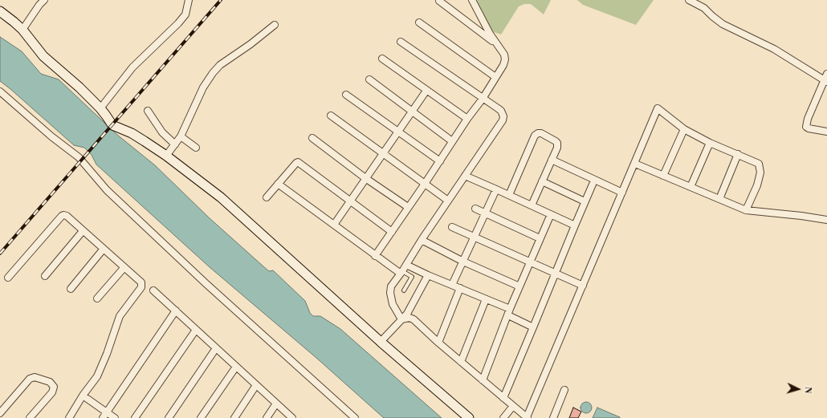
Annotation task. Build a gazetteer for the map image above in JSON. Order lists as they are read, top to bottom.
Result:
{
  "north": "right"
}
